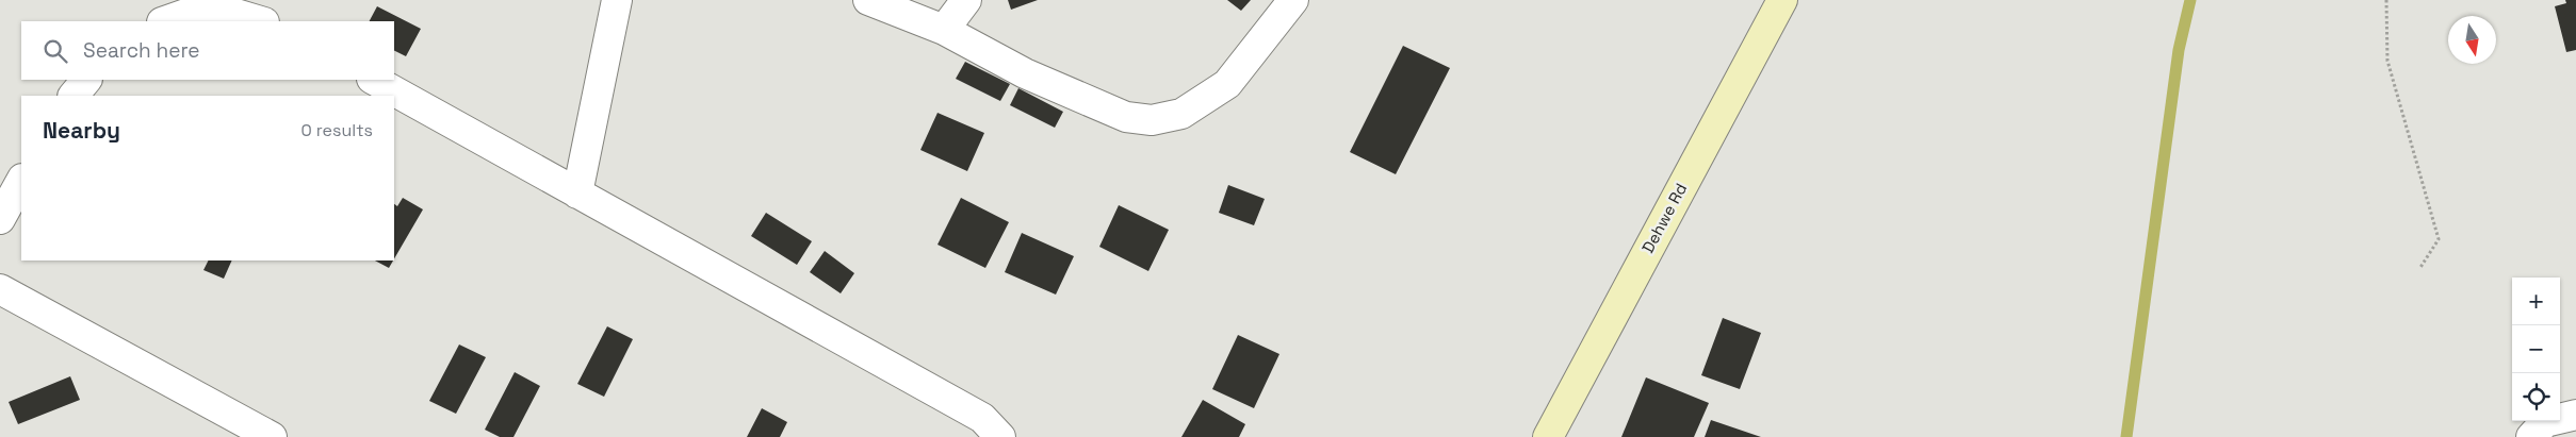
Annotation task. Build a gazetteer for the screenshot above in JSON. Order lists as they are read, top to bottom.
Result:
{
  "streets": {
    "street": ["Dehwe Rd"]
  },
  "north": "bottom",
  "page": {
    "search": "Search here",
    "heading": ["Nearby", "0 results"],
    "map_buttons": ["+", "−"]
  }
}
